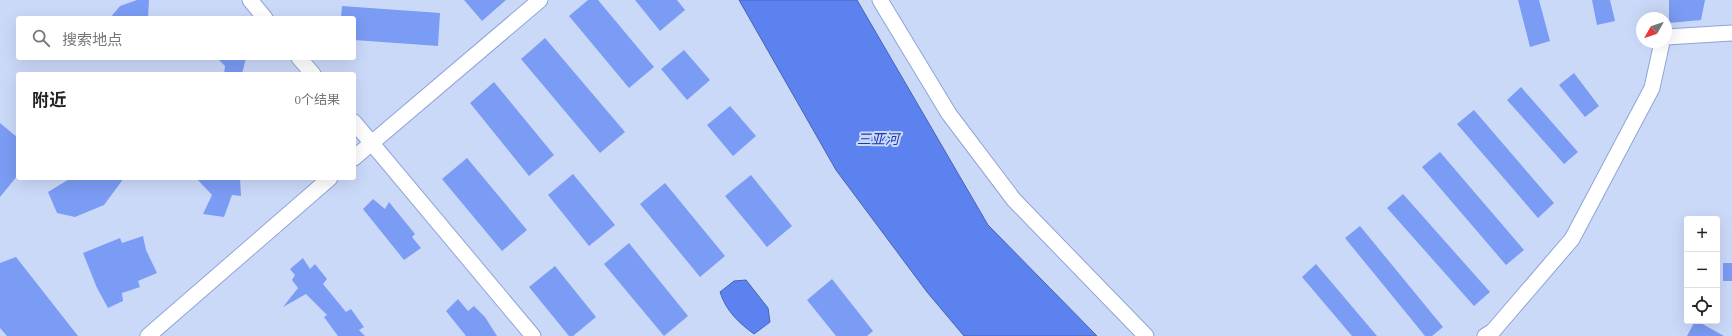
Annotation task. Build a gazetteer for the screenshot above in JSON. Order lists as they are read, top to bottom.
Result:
{
  "water": ["三亚河"],
  "north": "bottom left",
  "page": {
    "search": "搜索地点",
    "heading": ["附近", "0个结果"],
    "map_buttons": ["+", "−"]
  }
}
